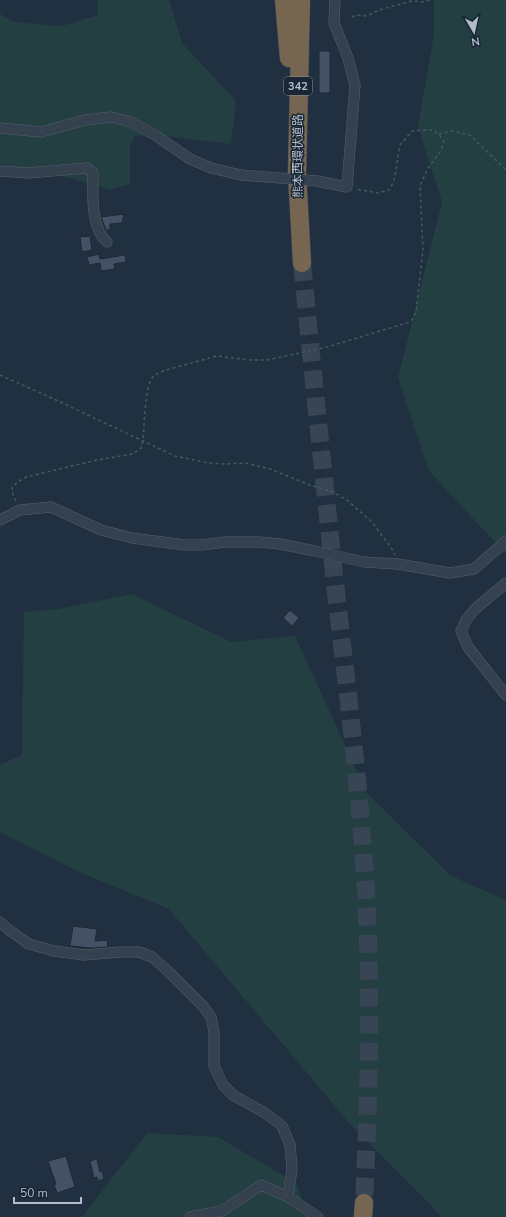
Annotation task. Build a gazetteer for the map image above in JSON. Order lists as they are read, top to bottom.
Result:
{
  "streets": {
    "highway": ["342", "熊本西環状道路"]
  },
  "scale_bar": "50 m",
  "north": "bottom"
}
